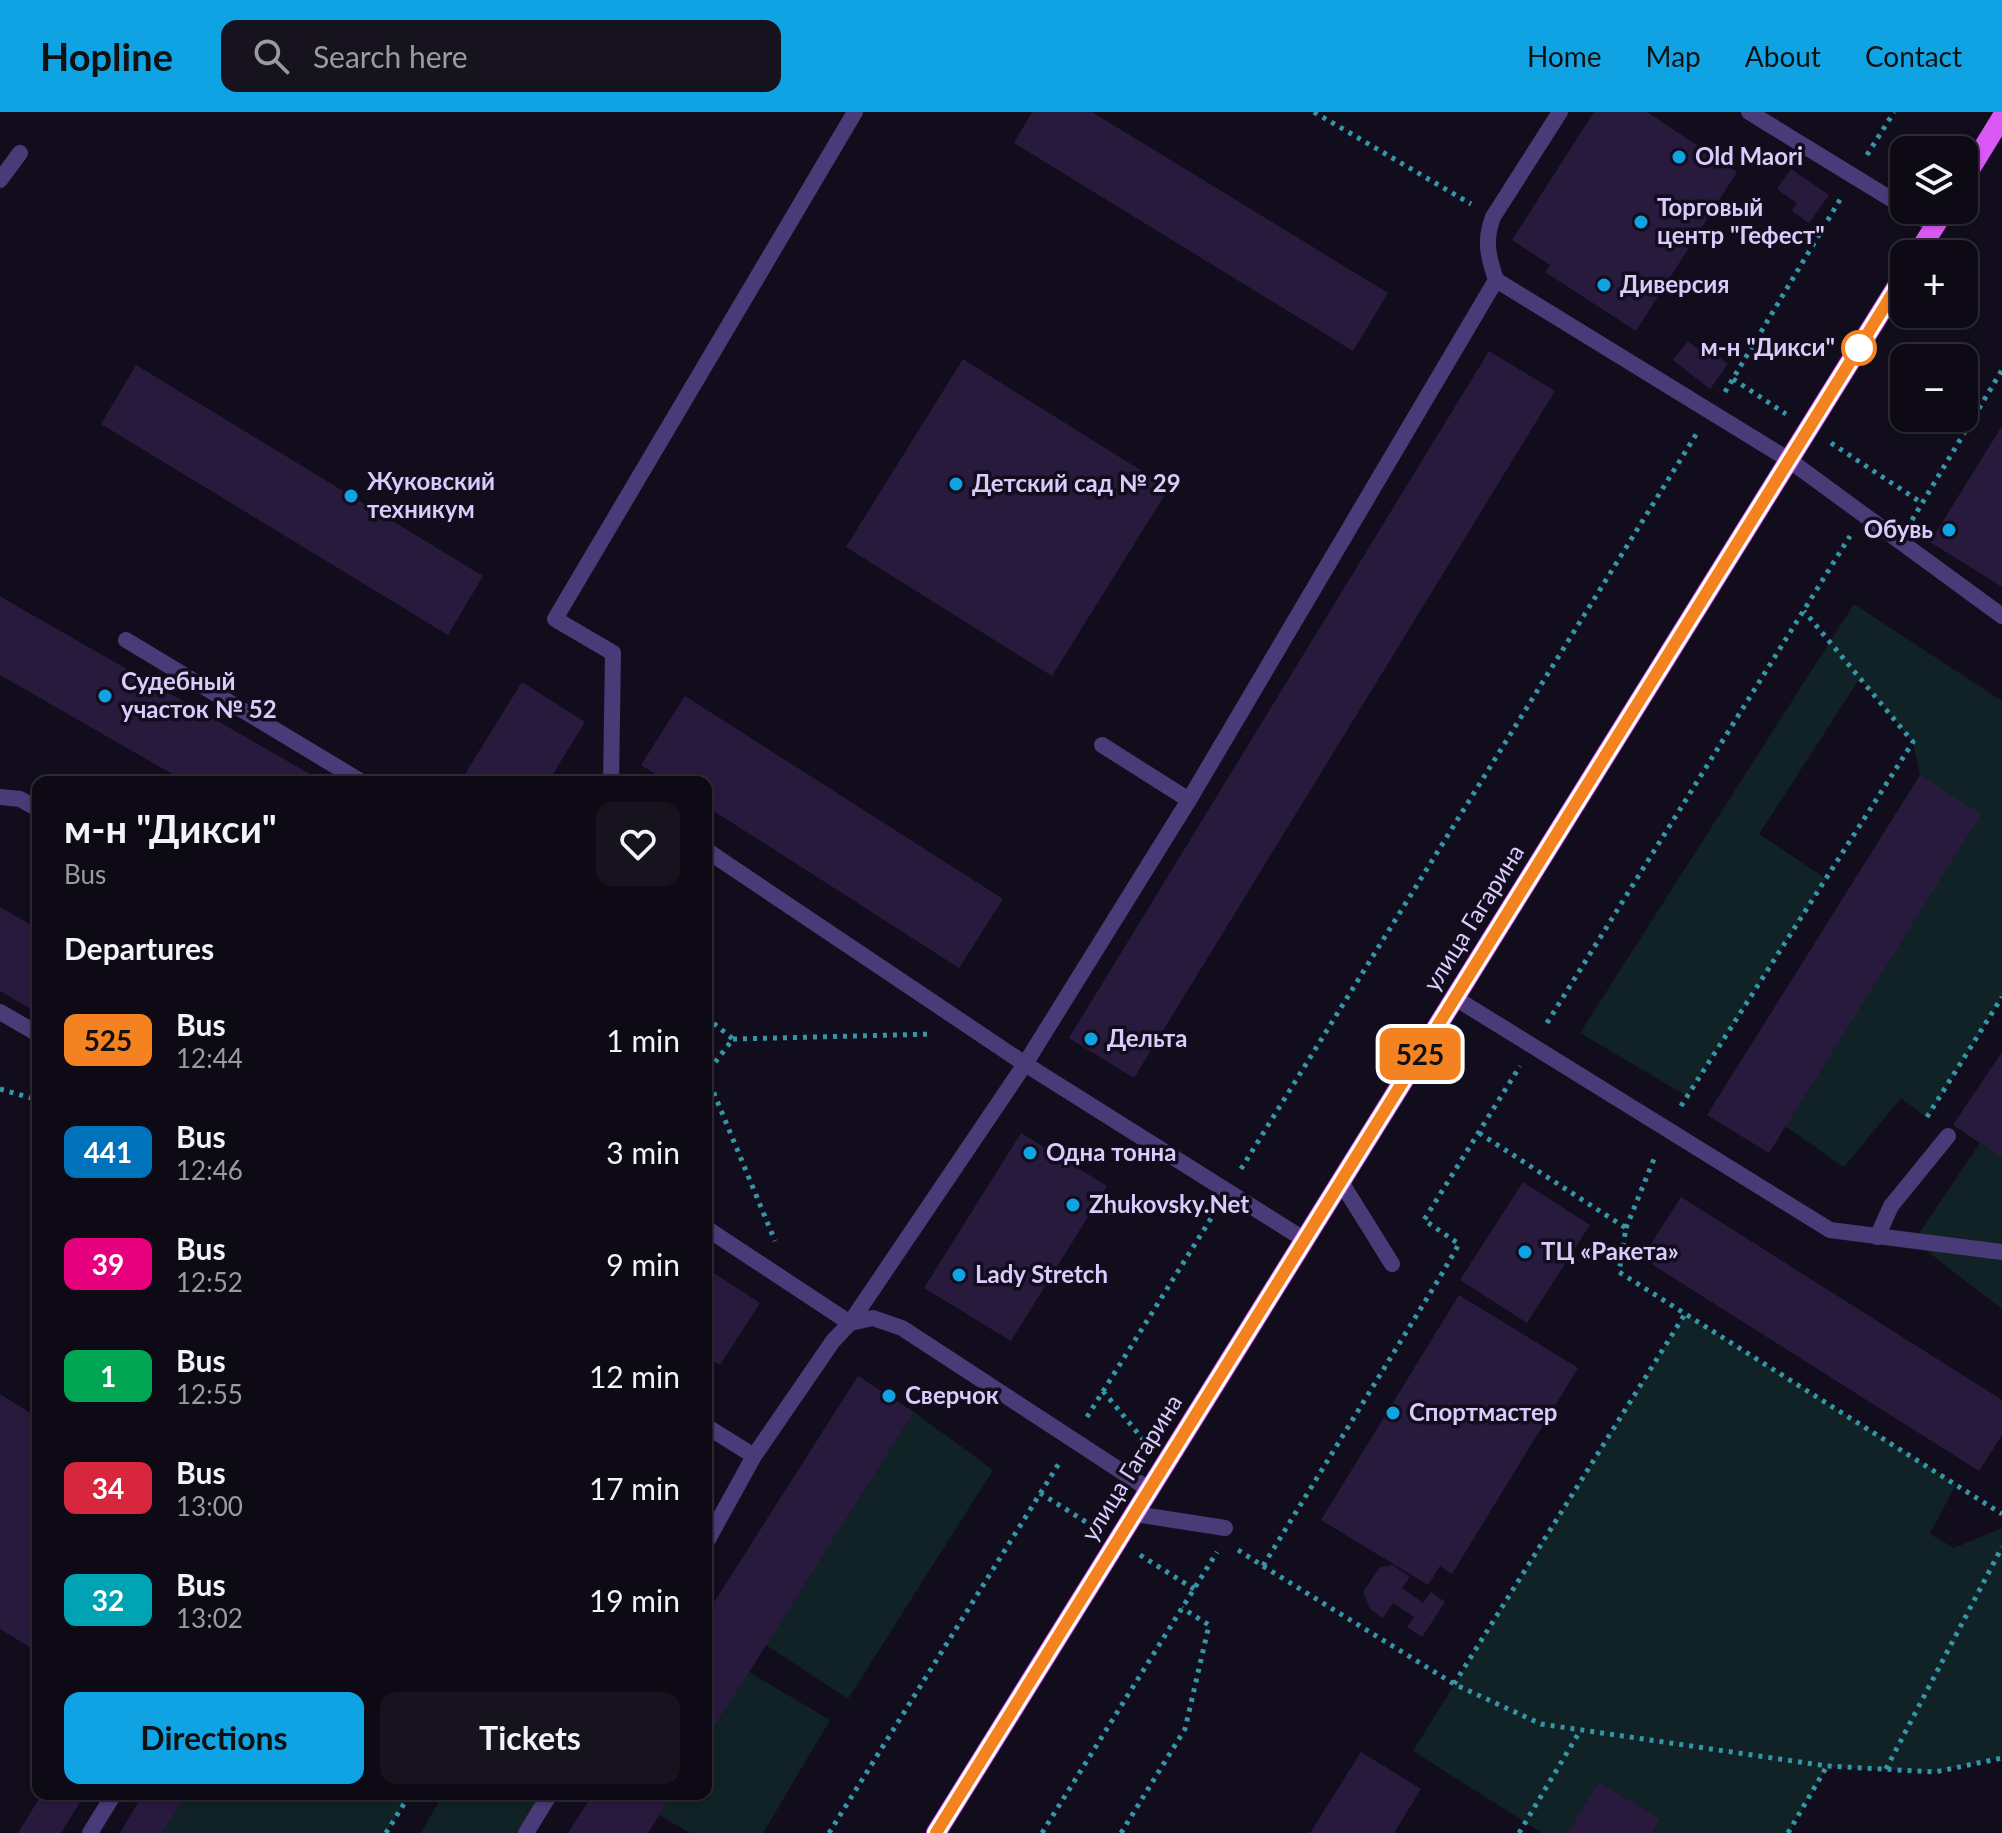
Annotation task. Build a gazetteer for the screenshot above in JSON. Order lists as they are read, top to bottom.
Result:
{
  "streets": {
    "main road": ["улица Гагарина"]
  },
  "places": [
    "Old Maori",
    "Торговый центр \"Гефест\"",
    "Диверсия",
    "м-н \"Дикси\"",
    "Детский сад № 29",
    "Жуковский техникум",
    "Обувь",
    "Судебный участок № 52",
    "Дельта",
    "Одна тонна",
    "Zhukovsky.Net",
    "ТЦ «Ракета»",
    "Lady Stretch",
    "Сверчок",
    "Спортмастер"
  ],
  "lines": ["bus line 525"],
  "page": {
    "header": "Hopline",
    "search": "Search here",
    "nav": [
      "Home",
      "Map",
      "About",
      "Contact"
    ],
    "on_map": "525",
    "map_buttons": ["+", "−"],
    "heading": [
      ["м-н \"Дикси\"", "Bus"],
      "Departures"
    ],
    "list": [
      {
        "mark": "525",
        "name": "Bus",
        "note": "12:44",
        "value": "1 min"
      },
      {
        "mark": "441",
        "name": "Bus",
        "note": "12:46",
        "value": "3 min"
      },
      {
        "mark": "39",
        "name": "Bus",
        "note": "12:52",
        "value": "9 min"
      },
      {
        "mark": "1",
        "name": "Bus",
        "note": "12:55",
        "value": "12 min"
      },
      {
        "mark": "34",
        "name": "Bus",
        "note": "13:00",
        "value": "17 min"
      },
      {
        "mark": "32",
        "name": "Bus",
        "note": "13:02",
        "value": "19 min"
      }
    ],
    "buttons": ["Directions", "Tickets"]
  }
}
